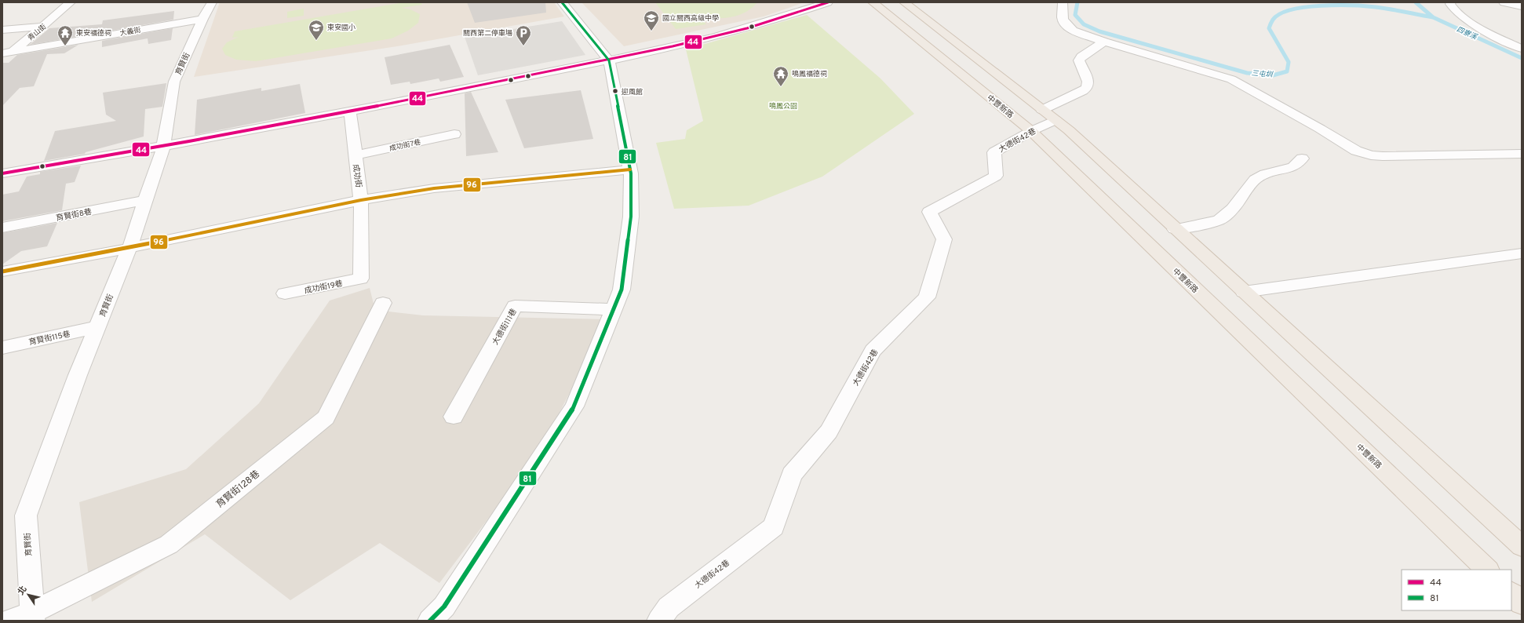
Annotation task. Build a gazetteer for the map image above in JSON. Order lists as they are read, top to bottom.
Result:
{
  "streets": {
    "main road": ["中豐新路"],
    "street": [
      "大義街",
      "青山街",
      "育賢街",
      "大德街42巷",
      "成功街7巷",
      "成功街",
      "育賢街8巷",
      "成功街19巷",
      "大德街111巷",
      "育賢街115巷",
      "育賢街128巷"
    ]
  },
  "crossings": [
    ["大義街", "青山街"],
    ["大義街", "育賢街"],
    ["育賢街", "育賢街8巷"],
    ["育賢街", "育賢街115巷"],
    ["育賢街", "育賢街128巷"],
    ["中豐新路", "大德街42巷"],
    ["成功街7巷", "成功街"],
    ["成功街", "成功街19巷"]
  ],
  "water": ["四寮溪", "三屯圳"],
  "parks": ["鳴鳳公園"],
  "places": {
    "school or university": ["國立關西高級中學", "東安國小"],
    "temple": ["東安福德祠", "鳴鳳福德祠"],
    "parking": ["關西第二停車場"],
    "other": ["迎風館"]
  },
  "lines": ["transit line 44", "transit line 81", "transit line 96"],
  "legend": ["44", "81"],
  "north": "top left"
}
